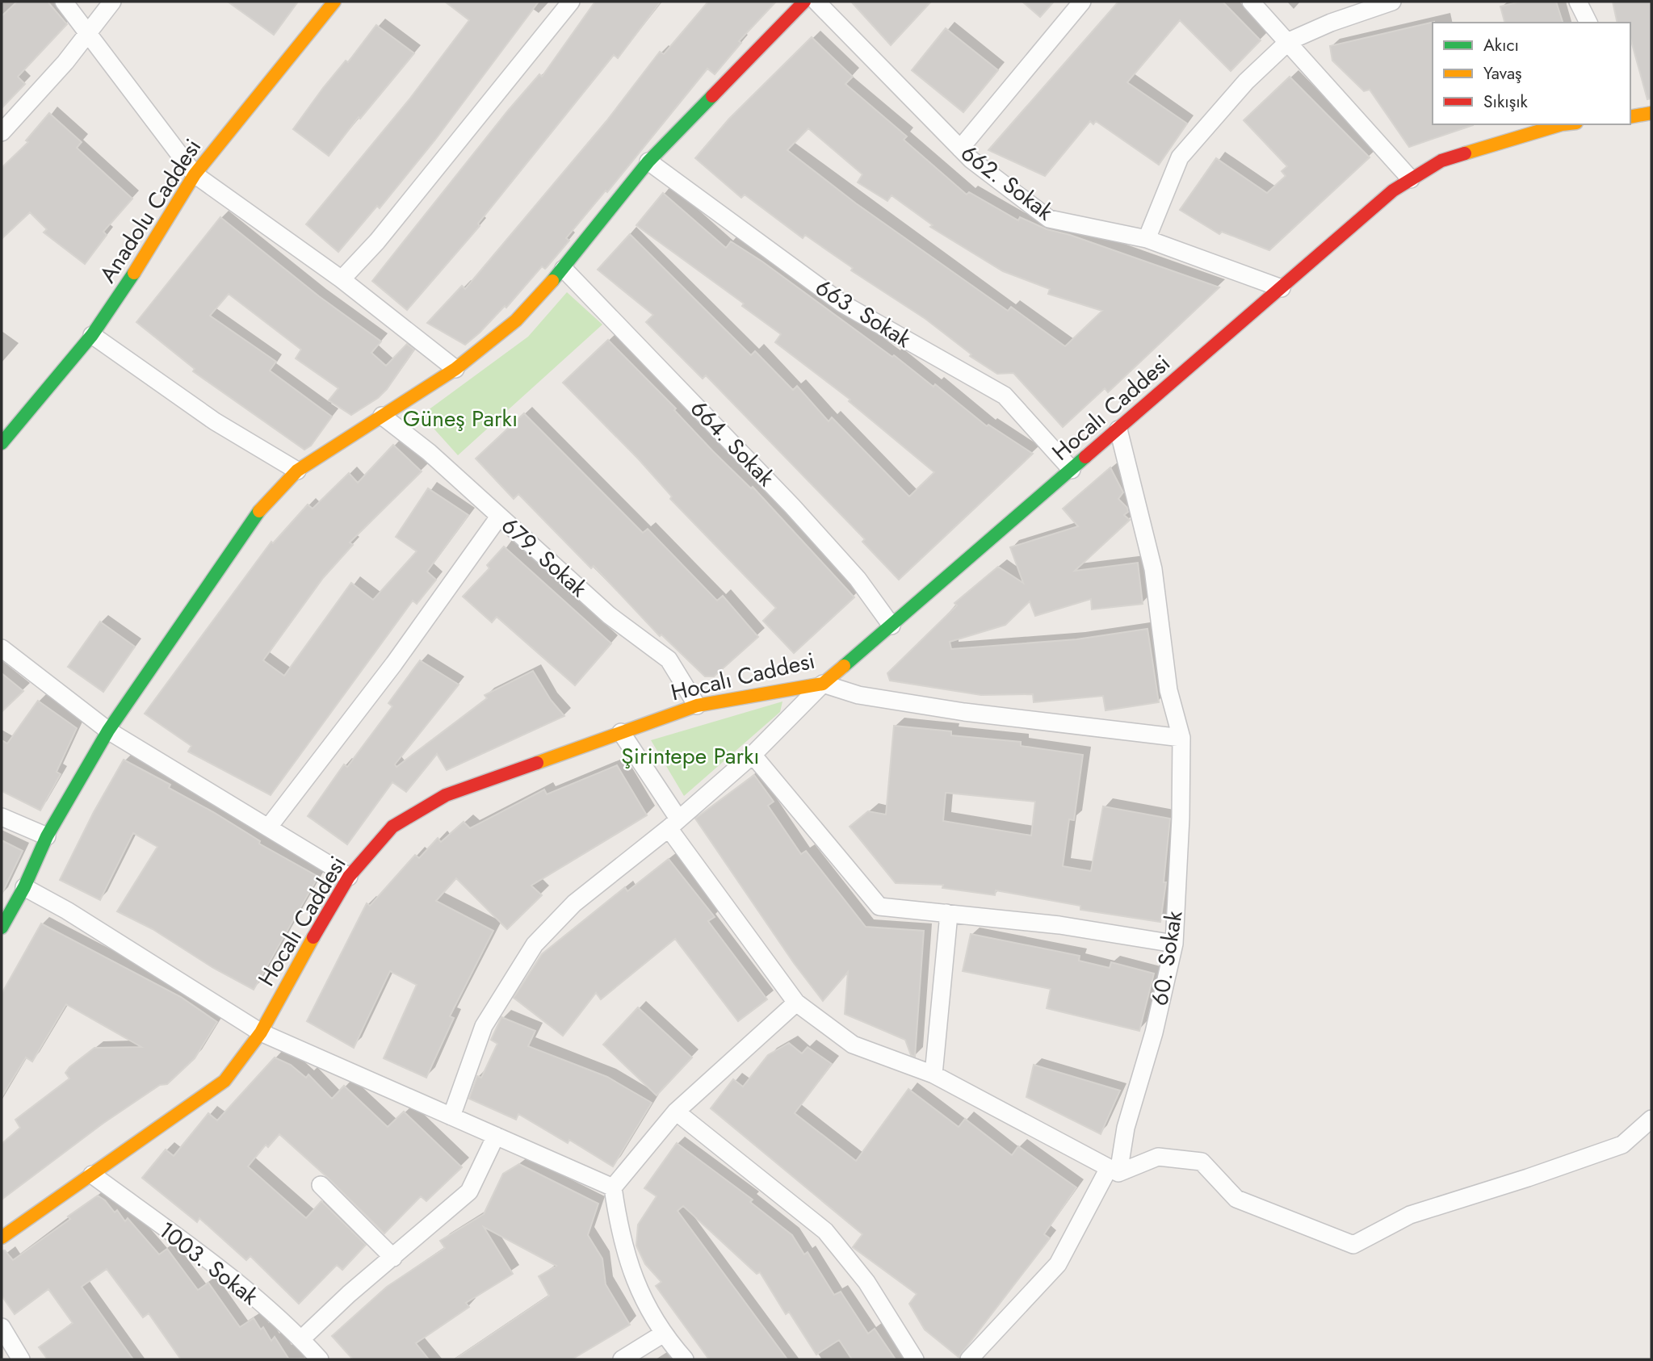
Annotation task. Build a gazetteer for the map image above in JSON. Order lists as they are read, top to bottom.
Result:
{
  "streets": {
    "street": [
      "662. Sokak",
      "Anadolu Caddesi",
      "663. Sokak",
      "Hocalı Caddesi",
      "664. Sokak",
      "679. Sokak",
      "60. Sokak",
      "1003. Sokak"
    ]
  },
  "crossings": [
    ["662. Sokak", "Hocalı Caddesi"],
    ["663. Sokak", "Hocalı Caddesi"],
    ["Hocalı Caddesi", "664. Sokak"],
    ["Hocalı Caddesi", "679. Sokak"],
    ["Hocalı Caddesi", "60. Sokak"],
    ["Hocalı Caddesi", "1003. Sokak"]
  ],
  "parks": ["Güneş Parkı", "Şirintepe Parkı"],
  "legend": ["Akıcı", "Yavaş", "Sıkışık"]
}
